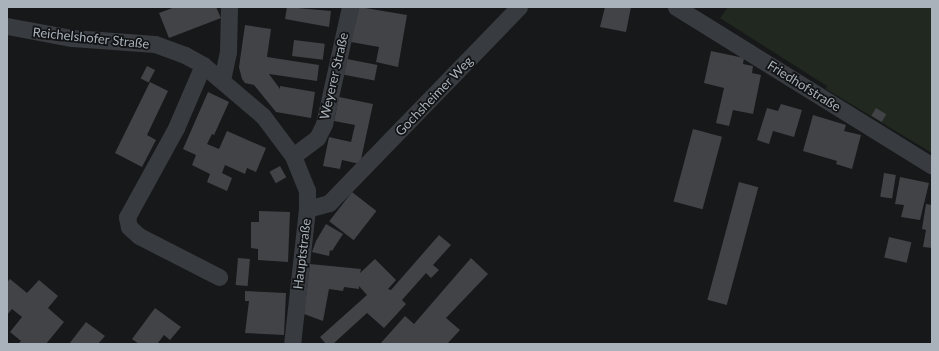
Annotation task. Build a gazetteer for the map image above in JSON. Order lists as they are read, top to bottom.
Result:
{
  "streets": {
    "street": [
      "Reichelshofer Straße",
      "Weyerer Straße",
      "Friedhofstraße",
      "Gochsheimer Weg",
      "Hauptstraße"
    ]
  },
  "crossings": [
    ["Reichelshofer Straße", "Weyerer Straße"],
    ["Reichelshofer Straße", "Hauptstraße"],
    ["Gochsheimer Weg", "Hauptstraße"]
  ]
}
